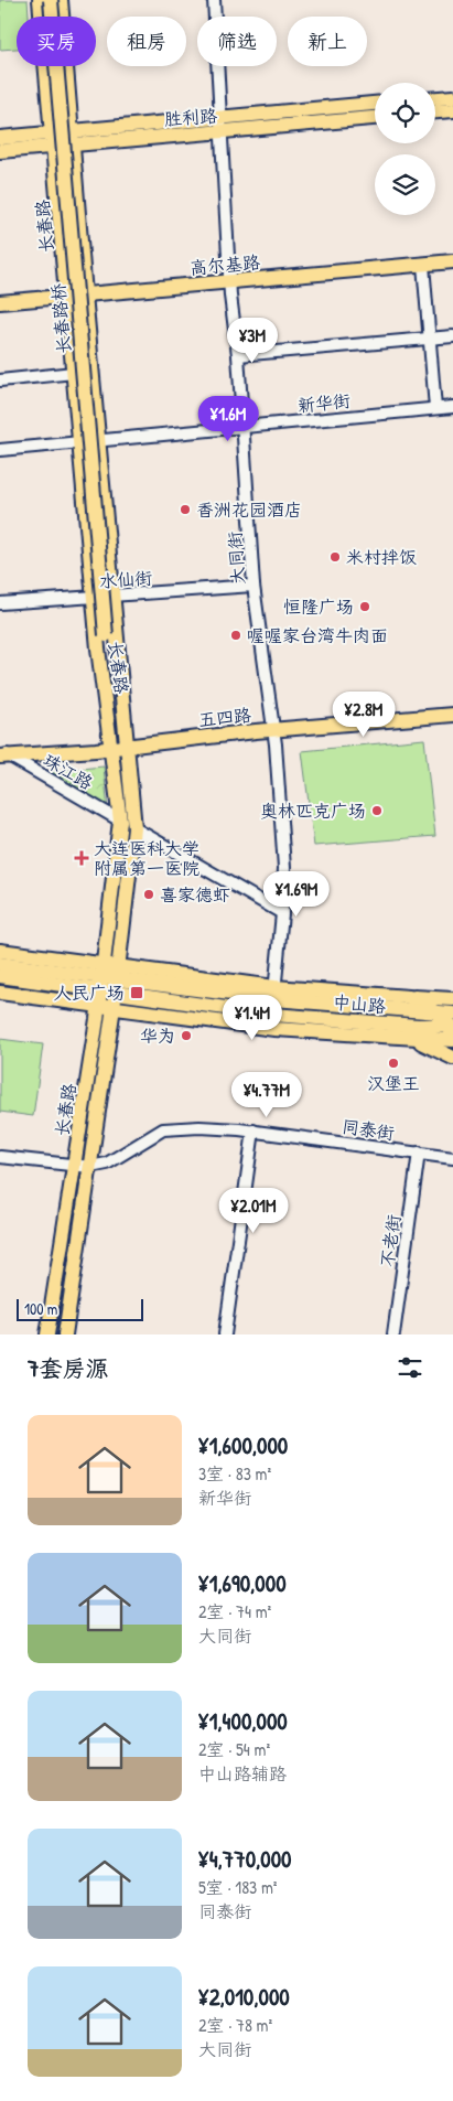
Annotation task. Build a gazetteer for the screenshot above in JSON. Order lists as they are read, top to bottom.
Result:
{
  "streets": {
    "main road": [
      "胜利路",
      "长春路",
      "高尔基路",
      "长春路桥",
      "五四路",
      "中山路"
    ],
    "street": [
      "新华街",
      "大同街",
      "水仙街",
      "珠江路",
      "同泰街",
      "不老街"
    ]
  },
  "crossings": [
    ["胜利路", "长春路"],
    ["胜利路", "大同街"],
    ["长春路", "高尔基路"],
    ["长春路", "长春路桥"],
    ["长春路", "新华街"],
    ["长春路", "水仙街"],
    ["长春路", "五四路"],
    ["长春路", "珠江路"],
    ["长春路", "中山路"],
    ["长春路", "同泰街"],
    ["高尔基路", "长春路桥"],
    ["高尔基路", "大同街"],
    ["新华街", "大同街"],
    ["大同街", "水仙街"],
    ["大同街", "五四路"],
    ["大同街", "中山路"],
    ["五四路", "珠江路"],
    ["同泰街", "不老街"]
  ],
  "places": {
    "other": [
      "香洲花园酒店",
      "米村拌饭",
      "恒隆广场",
      "喔喔家台湾牛肉面",
      "奥林匹克广场",
      "喜家德虾",
      "华为",
      "汉堡王"
    ],
    "health": ["大连医科大学 附属第一医院"],
    "transit": ["人民广场"]
  },
  "scale_bar": "100 m",
  "page": {
    "chip": [
      "买房",
      "租房",
      "筛选",
      "新上"
    ],
    "price": [
      "¥3M",
      "¥1.6M",
      "¥2.8M",
      "¥1.69M",
      "¥1.4M",
      "¥4.77M",
      "¥2.01M"
    ],
    "scale": "100 m",
    "heading": "7套房源",
    "list": [
      {
        "name": "¥1,600,000",
        "note": "3室 · 83 m² · 新华街"
      },
      {
        "name": "¥1,690,000",
        "note": "2室 · 74 m² · 大同街"
      },
      {
        "name": "¥1,400,000",
        "note": "2室 · 54 m² · 中山路辅路"
      },
      {
        "name": "¥4,770,000",
        "note": "5室 · 183 m² · 同泰街"
      },
      {
        "name": "¥2,010,000",
        "note": "2室 · 78 m² · 大同街"
      }
    ]
  }
}
